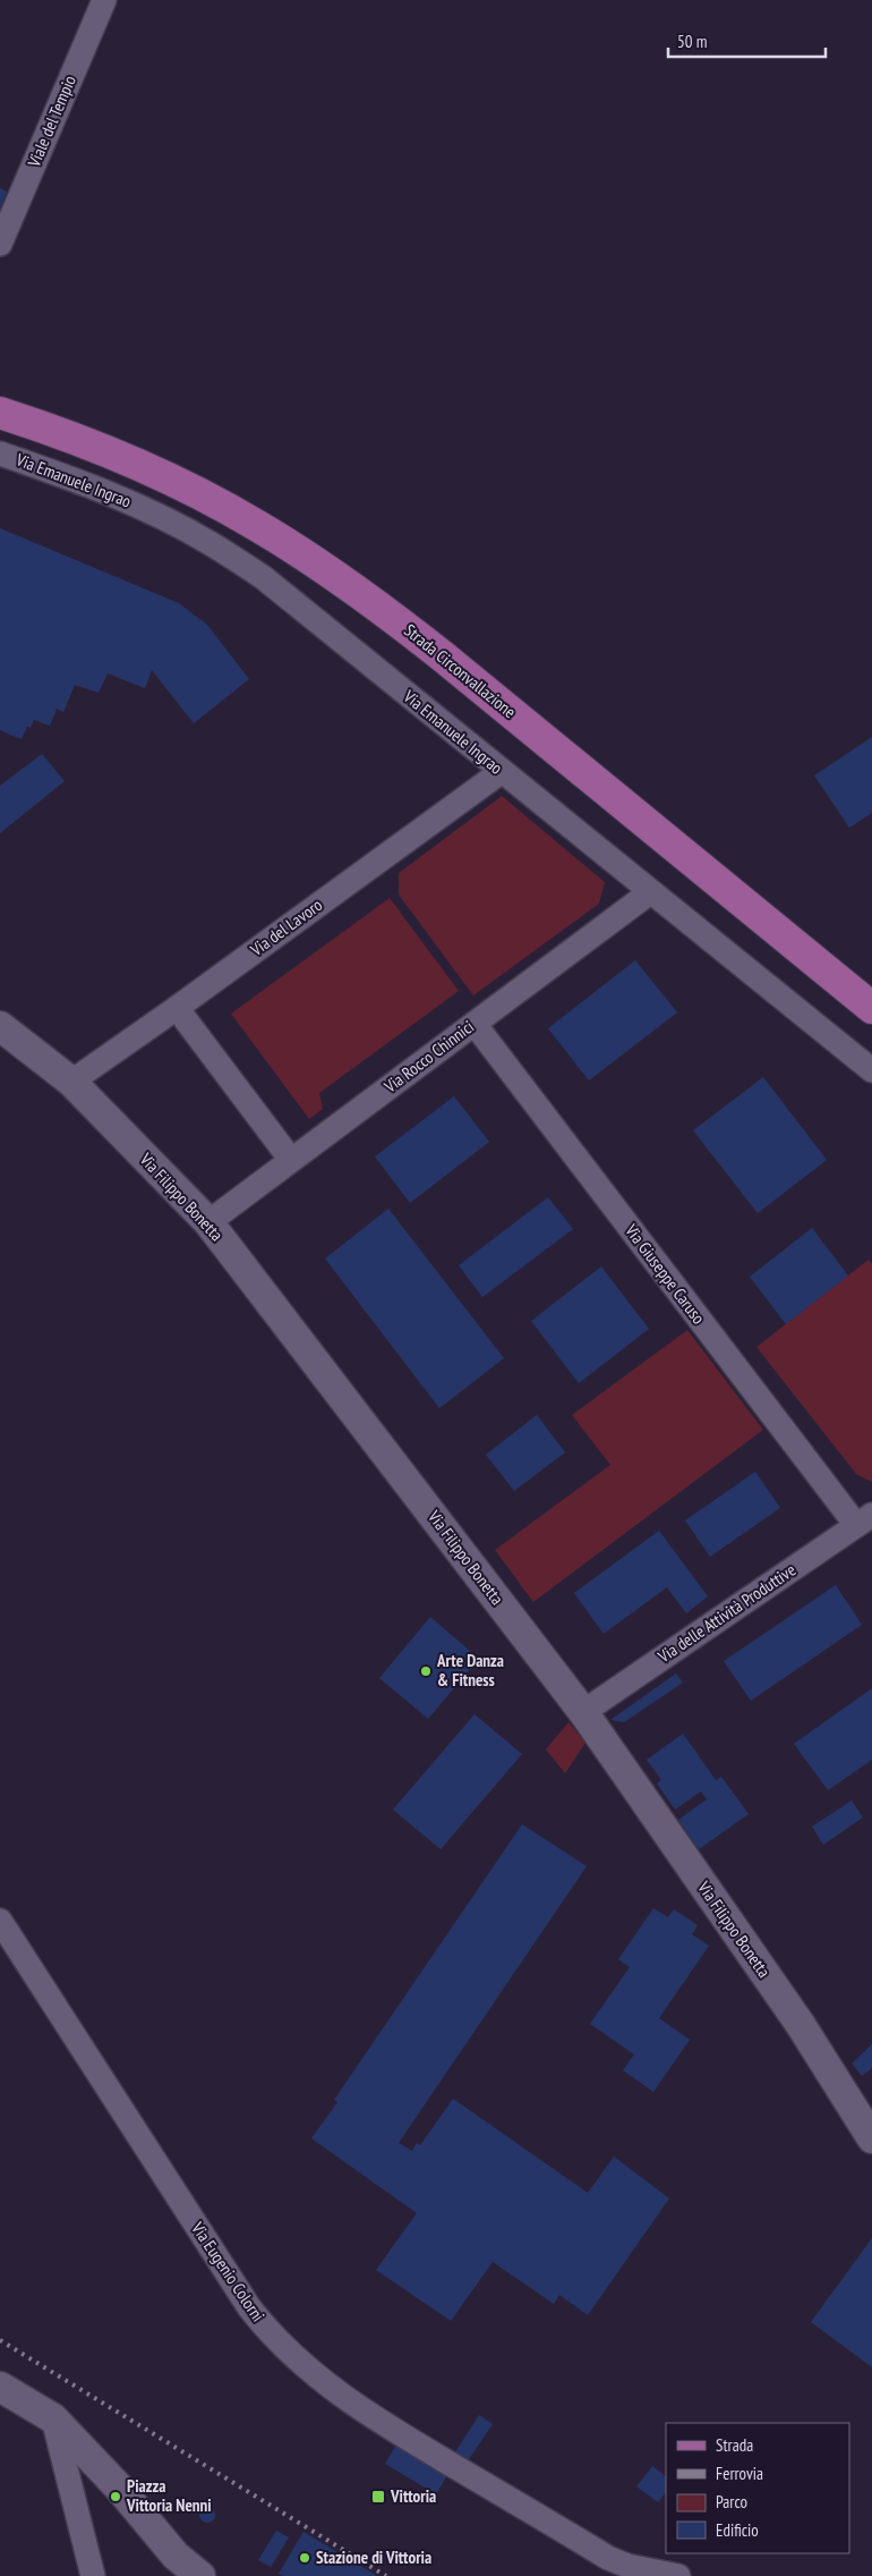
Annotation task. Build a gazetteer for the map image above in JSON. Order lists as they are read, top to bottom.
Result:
{
  "streets": {
    "main road": ["Strada Circonvallazione"],
    "street": [
      "Viale del Tempio",
      "Via Emanuele Ingrao",
      "Via del Lavoro",
      "Via Rocco Chinnici",
      "Via Filippo Bonetta",
      "Via Giuseppe Caruso",
      "Via delle Attività Produttive",
      "Via Eugenio Colorni"
    ]
  },
  "crossings": [
    ["Via Emanuele Ingrao", "Via del Lavoro"],
    ["Via Emanuele Ingrao", "Via Rocco Chinnici"],
    ["Via del Lavoro", "Via Filippo Bonetta"],
    ["Via Rocco Chinnici", "Via Filippo Bonetta"],
    ["Via Rocco Chinnici", "Via Giuseppe Caruso"],
    ["Via Filippo Bonetta", "Via delle Attività Produttive"],
    ["Via Giuseppe Caruso", "Via delle Attività Produttive"]
  ],
  "places": {
    "other": ["Arte Danza & Fitness", "Piazza Vittoria Nenni", "Stazione di Vittoria"],
    "transit": ["Vittoria"]
  },
  "legend": [
    "Strada",
    "Ferrovia",
    "Parco",
    "Edificio"
  ],
  "scale_bar": "50 m"
}
